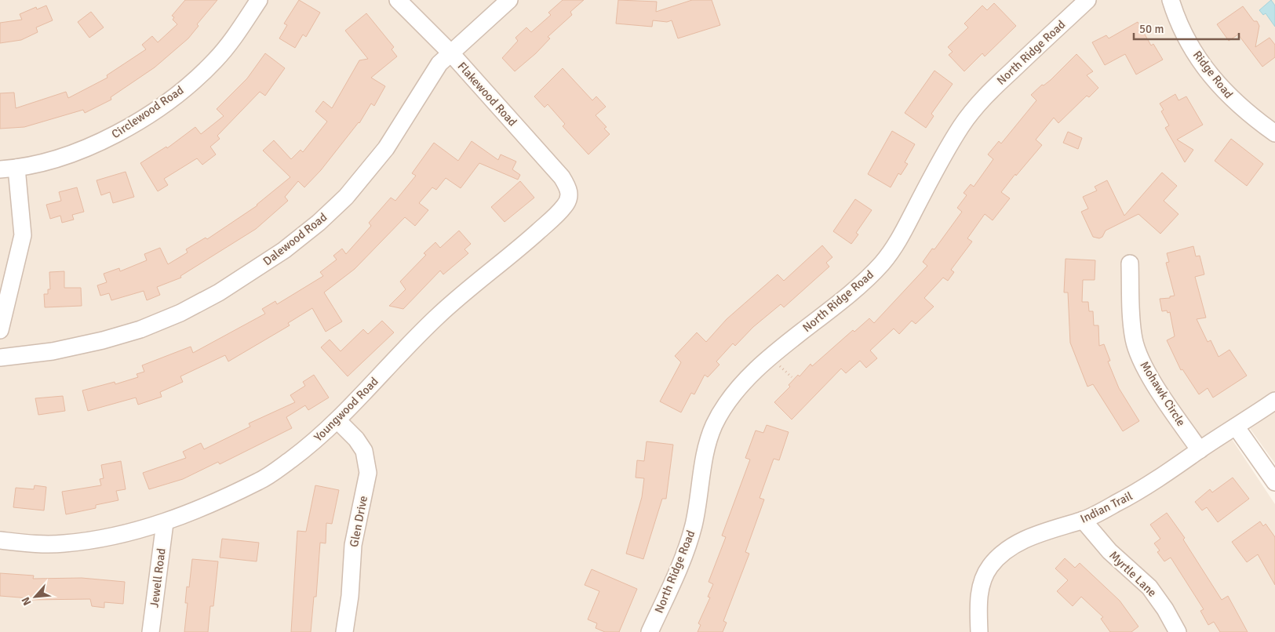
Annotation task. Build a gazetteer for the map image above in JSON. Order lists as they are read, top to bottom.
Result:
{
  "streets": {
    "street": [
      "North Ridge Road",
      "Ridge Road",
      "Flakewood Road",
      "Circlewood Road",
      "Dalewood Road",
      "Mohawk Circle",
      "Youngwood Road",
      "Indian Trail",
      "Glen Drive",
      "Myrtle Lane",
      "Jewell Road"
    ]
  },
  "crossings": [
    ["Flakewood Road", "Dalewood Road"],
    ["Flakewood Road", "Youngwood Road"],
    ["Mohawk Circle", "Indian Trail"],
    ["Youngwood Road", "Glen Drive"],
    ["Youngwood Road", "Jewell Road"],
    ["Indian Trail", "Myrtle Lane"]
  ],
  "scale_bar": "50 m",
  "north": "bottom left"
}
